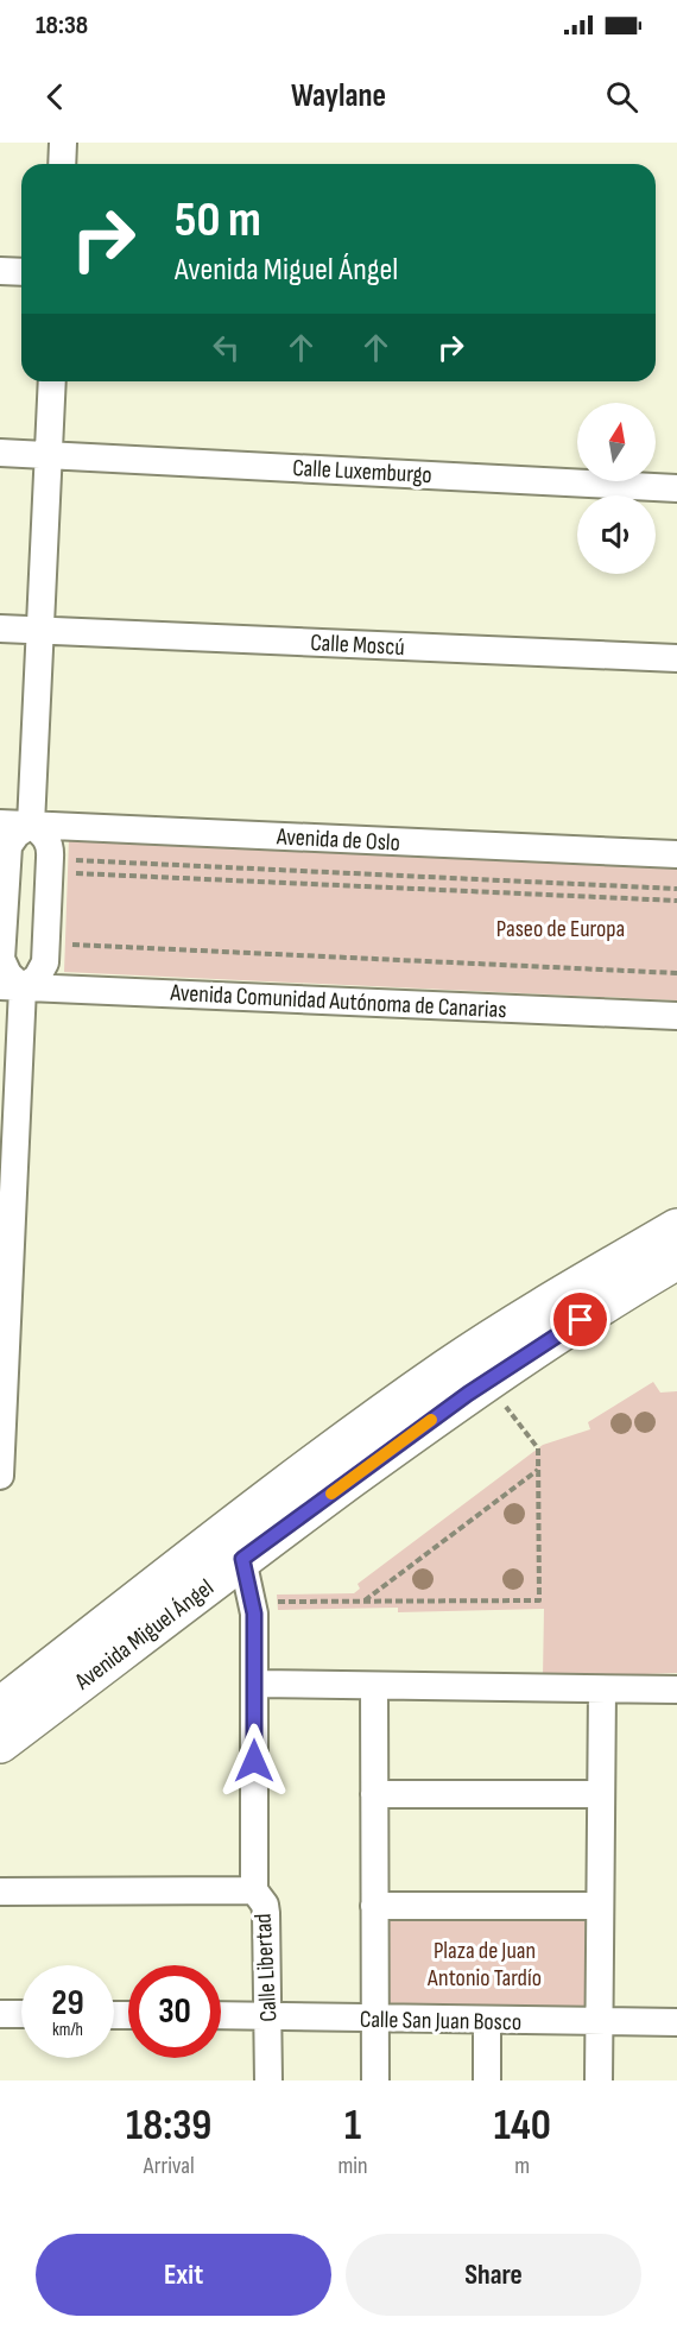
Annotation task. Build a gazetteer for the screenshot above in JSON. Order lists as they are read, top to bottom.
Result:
{
  "streets": {
    "street": [
      "Calle Luxemburgo",
      "Calle Moscú",
      "Avenida de Oslo",
      "Avenida Comunidad Autónoma de Canarias",
      "Avenida Miguel Ángel",
      "Calle Libertad",
      "Calle San Juan Bosco"
    ]
  },
  "crossings": [
    ["Avenida Miguel Ángel", "Calle Libertad"],
    ["Calle Libertad", "Calle San Juan Bosco"]
  ],
  "parks": ["Paseo de Europa", "Plaza de Juan Antonio Tardío"],
  "north": "top",
  "page": {
    "status": "18:38",
    "header": "Waylane",
    "turn": ["50 m", "Avenida Miguel Ángel"],
    "speed": "29 km/h",
    "limit": "30",
    "eta": [
      "18:39",
      "Arrival",
      "1",
      "min",
      "140",
      "m"
    ],
    "buttons": ["Exit", "Share"]
  }
}
